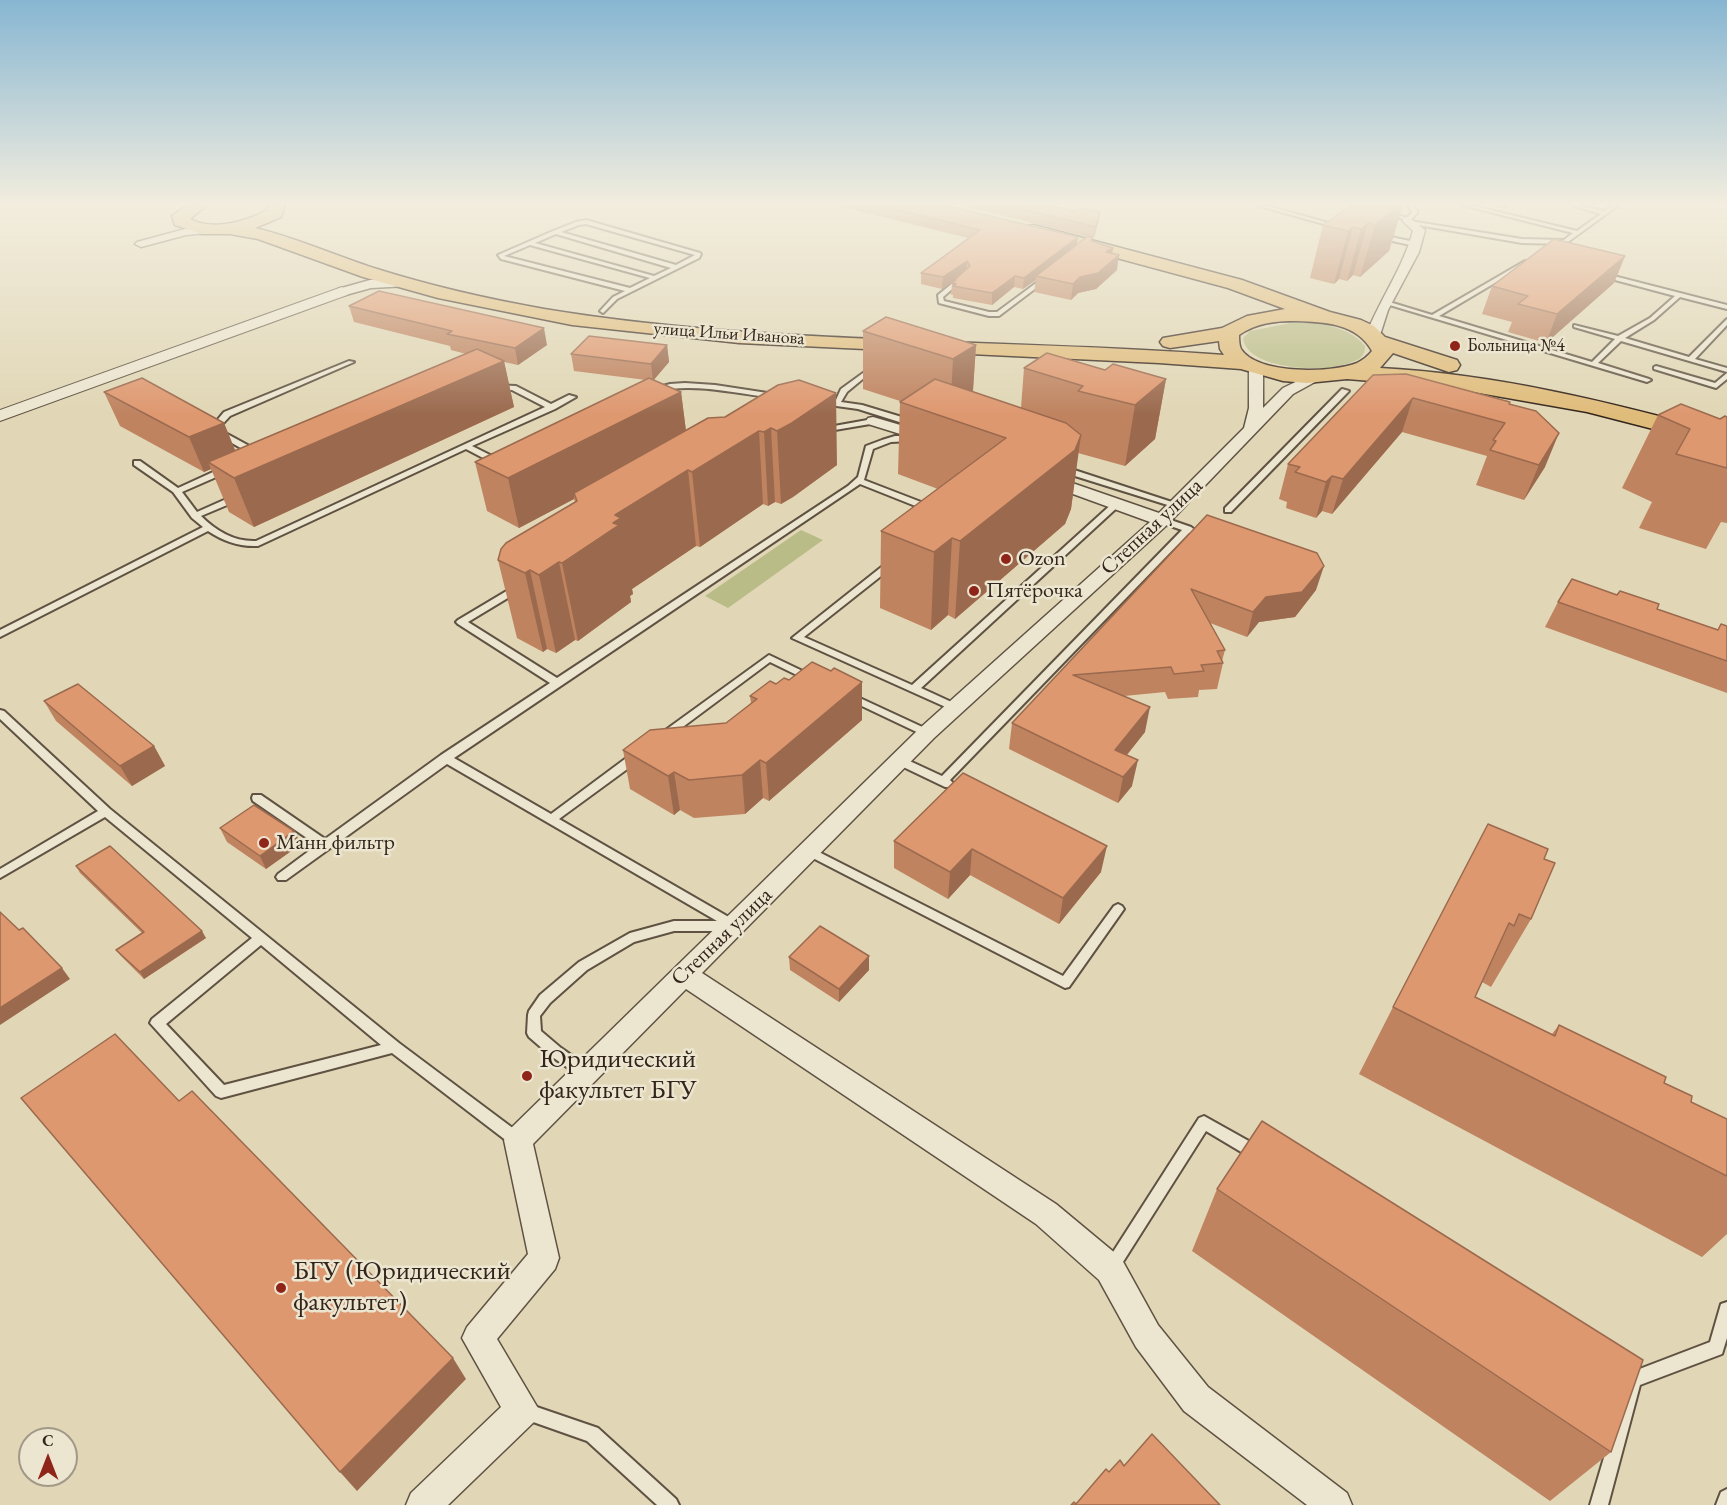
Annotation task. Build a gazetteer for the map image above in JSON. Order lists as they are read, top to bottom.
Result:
{
  "streets": {
    "main road": ["улица Ильи Иванова"],
    "street": ["Степная улица"]
  },
  "crossings": [
    ["улица Ильи Иванова", "Степная улица"]
  ],
  "places": [
    "Больница №4",
    "Ozon",
    "Пятёрочка",
    "Манн фильтр",
    "Юридический факультет БГУ",
    "БГУ (Юридический факультет)"
  ],
  "north": "top"
}
